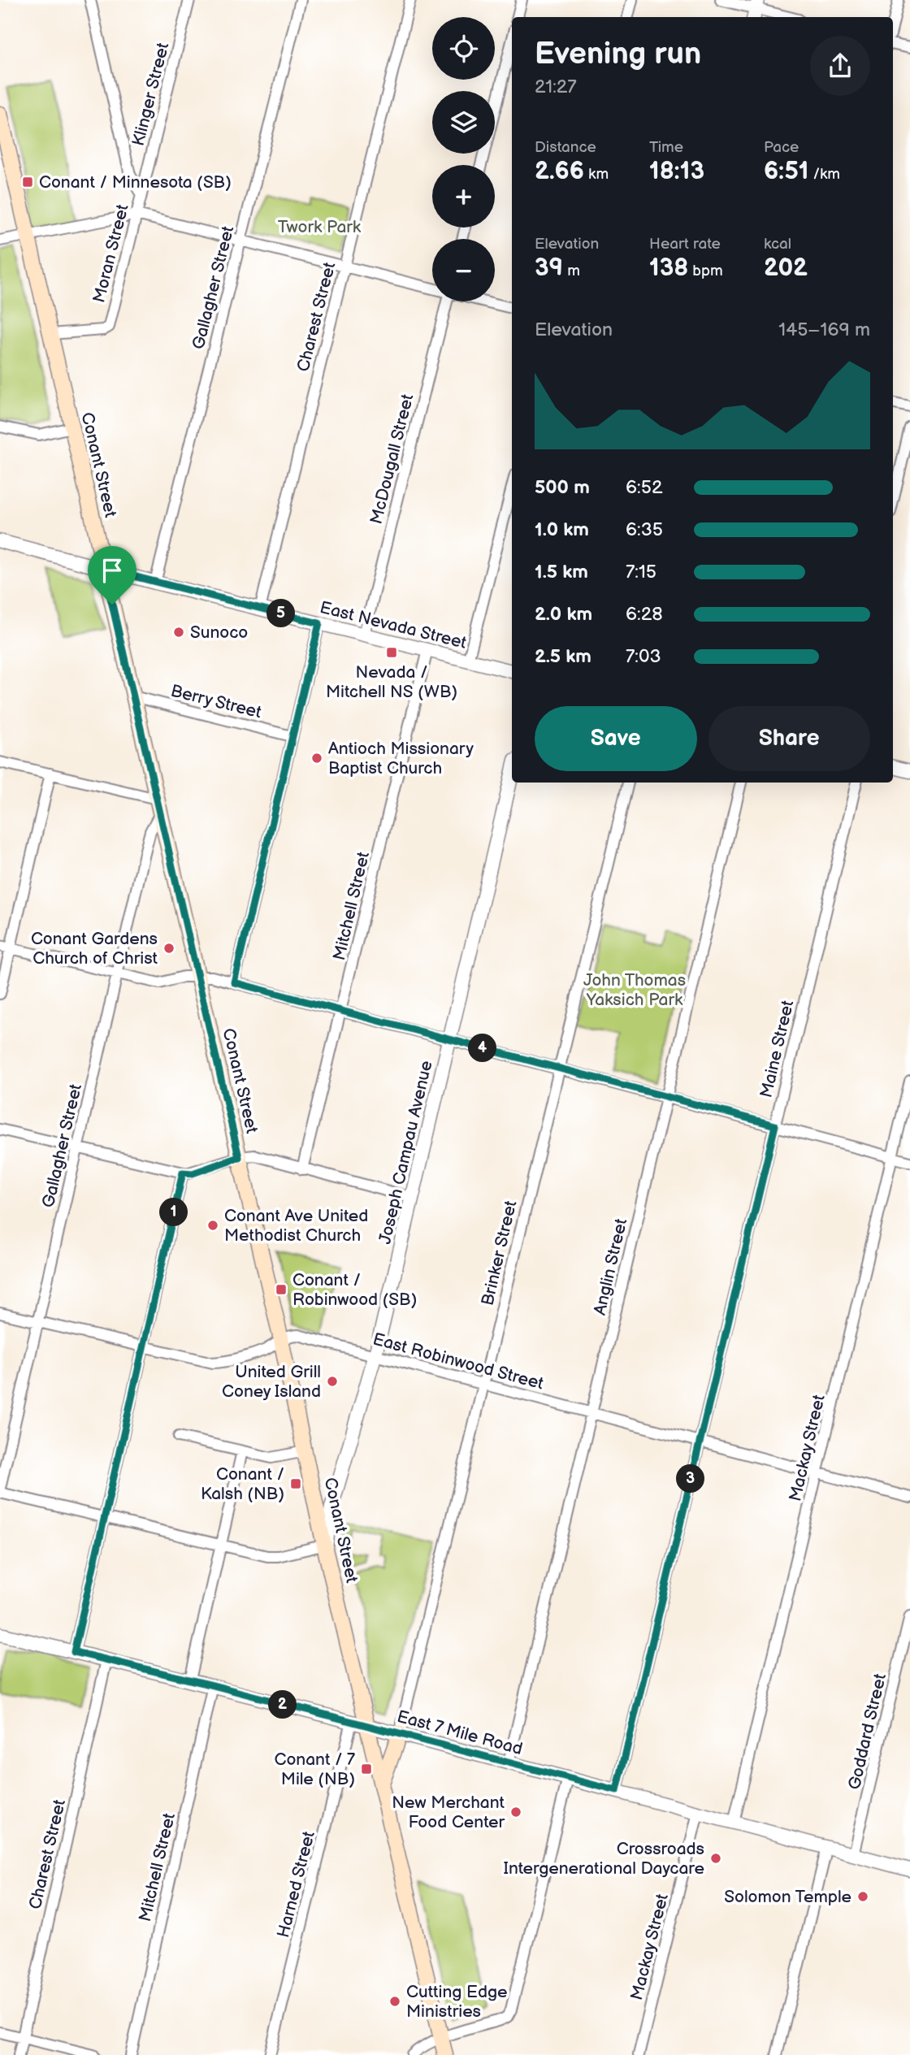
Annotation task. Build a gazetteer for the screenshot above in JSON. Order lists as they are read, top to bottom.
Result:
{
  "streets": {
    "main road": ["Conant Street"],
    "street": [
      "Klinger Street",
      "Moran Street",
      "Gallagher Street",
      "Charest Street",
      "McDougall Street",
      "East Nevada Street",
      "Berry Street",
      "Mitchell Street",
      "Maine Street",
      "Joseph Campau Avenue",
      "Brinker Street",
      "Anglin Street",
      "East Robinwood Street",
      "Mackay Street",
      "Goddard Street",
      "East 7 Mile Road",
      "Harned Street"
    ]
  },
  "crossings": [
    ["Klinger Street", "Moran Street"],
    ["Moran Street", "Conant Street"],
    ["Gallagher Street", "Conant Street"],
    ["Gallagher Street", "East Nevada Street"],
    ["Gallagher Street", "East Robinwood Street"],
    ["Charest Street", "East Nevada Street"],
    ["Charest Street", "East 7 Mile Road"],
    ["McDougall Street", "East Nevada Street"],
    ["Conant Street", "East Nevada Street"],
    ["Conant Street", "Berry Street"],
    ["Conant Street", "Joseph Campau Avenue"],
    ["Conant Street", "East Robinwood Street"],
    ["Conant Street", "East 7 Mile Road"],
    ["East Nevada Street", "Mitchell Street"],
    ["Mitchell Street", "East 7 Mile Road"],
    ["Maine Street", "East Robinwood Street"],
    ["Maine Street", "East 7 Mile Road"],
    ["Joseph Campau Avenue", "East Robinwood Street"],
    ["Brinker Street", "East Robinwood Street"],
    ["Brinker Street", "East 7 Mile Road"],
    ["Anglin Street", "East Robinwood Street"],
    ["Anglin Street", "East 7 Mile Road"],
    ["East Robinwood Street", "Mackay Street"],
    ["Mackay Street", "East 7 Mile Road"],
    ["Goddard Street", "East 7 Mile Road"],
    ["East 7 Mile Road", "Harned Street"]
  ],
  "parks": ["Twork Park", "John Thomas Yaksich Park"],
  "places": {
    "transit": [
      "Conant / Minnesota (SB)",
      "Nevada / Mitchell NS (WB)",
      "Conant / Robinwood (SB)",
      "Conant / Kalsh (NB)",
      "Conant / 7 Mile (NB)"
    ],
    "other": [
      "Sunoco",
      "Antioch Missionary Baptist Church",
      "Conant Gardens Church of Christ",
      "Conant Ave United Methodist Church",
      "United Grill Coney Island",
      "New Merchant Food Center",
      "Crossroads Intergenerational Daycare",
      "Solomon Temple",
      "Cutting Edge Ministries"
    ]
  },
  "page": {
    "map_buttons": ["+", "−"],
    "heading": ["Evening run", "21:27"],
    "stats": [
      ["Distance", "2.66 km"],
      ["Time", "18:13"],
      ["Pace", "6:51 /km"],
      ["Elevation", "39 m"],
      ["Heart rate", "138 bpm"],
      ["kcal", "202"]
    ],
    "chart": ["Elevation", "145–169 m"],
    "list": [
      {
        "name": "500 m",
        "note": "6:52"
      },
      {
        "name": "1.0 km",
        "note": "6:35"
      },
      {
        "name": "1.5 km",
        "note": "7:15"
      },
      {
        "name": "2.0 km",
        "note": "6:28"
      },
      {
        "name": "2.5 km",
        "note": "7:03"
      }
    ],
    "pins": [
      "5",
      "4",
      "1",
      "3",
      "2"
    ],
    "buttons": ["Save", "Share"]
  }
}
